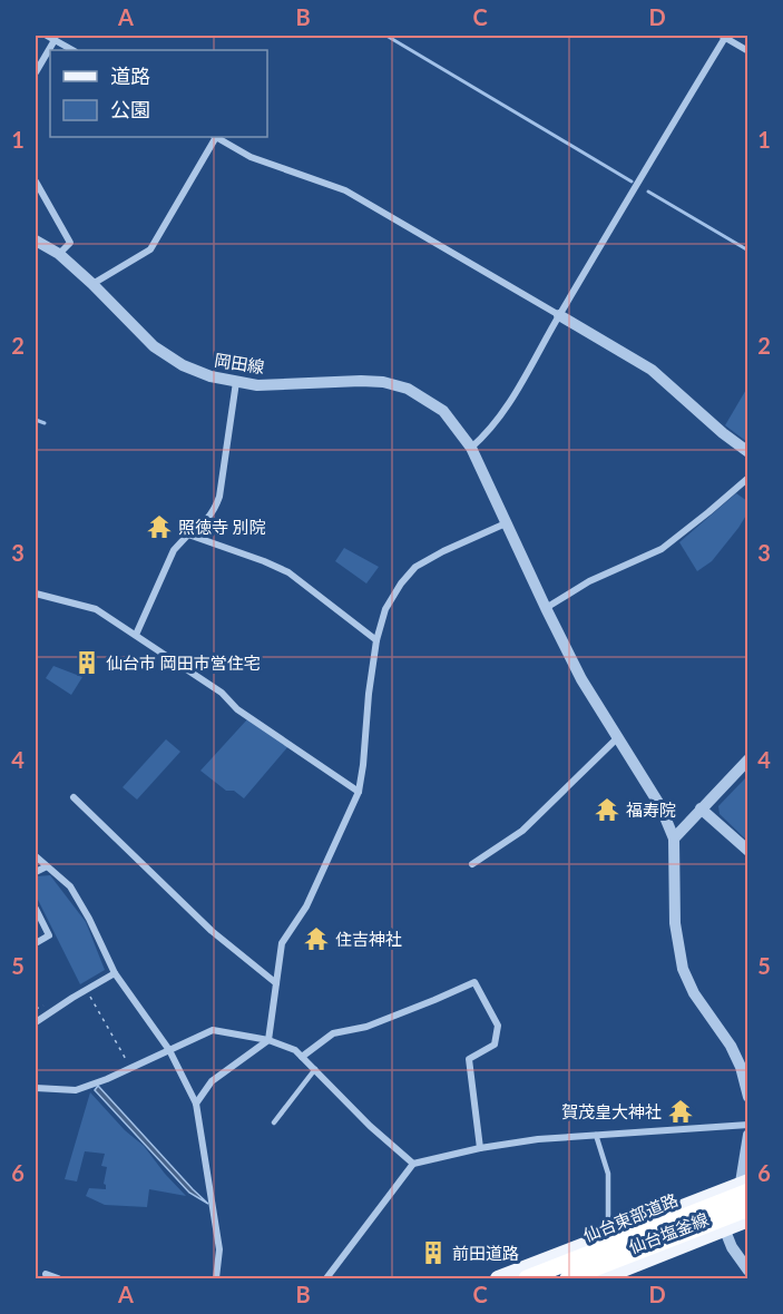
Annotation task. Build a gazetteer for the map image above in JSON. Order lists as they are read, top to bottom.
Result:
{
  "streets": {
    "highway": ["仙台東部道路"],
    "main road": ["仙台塩釜線"],
    "street": ["岡田線"]
  },
  "crossings": [
    ["仙台東部道路", "仙台塩釜線"]
  ],
  "places": {
    "temple": [
      "照徳寺 別院",
      "福寿院",
      "住吉神社",
      "賀茂皇大神社"
    ],
    "building": ["仙台市 岡田市営住宅", "前田道路"]
  },
  "legend": ["道路", "公園"],
  "grid": {
    "columns": [
      "A",
      "B",
      "C",
      "D"
    ],
    "rows": [
      "1",
      "2",
      "3",
      "4",
      "5",
      "6"
    ]
  }
}
